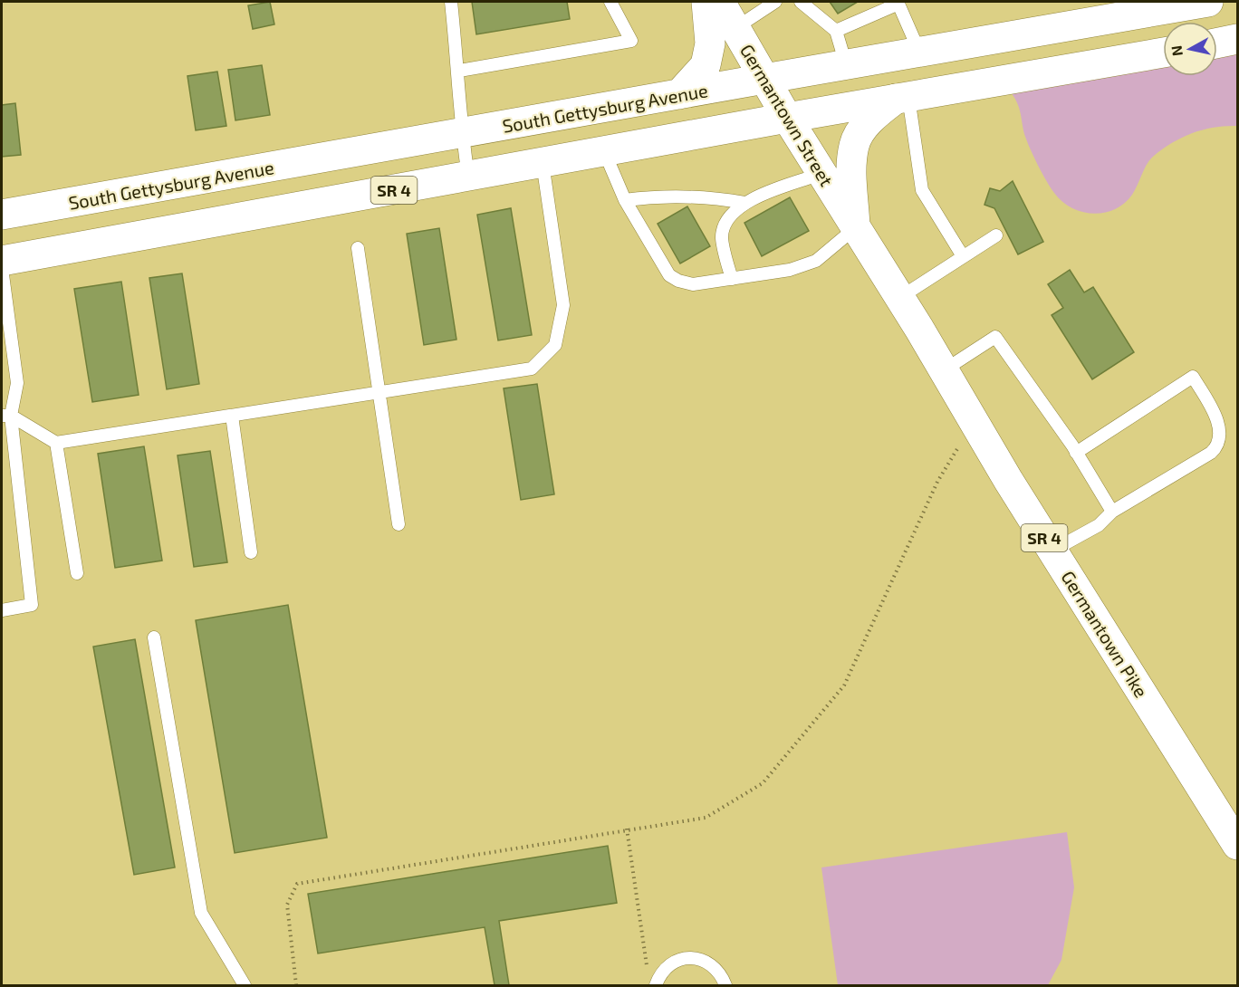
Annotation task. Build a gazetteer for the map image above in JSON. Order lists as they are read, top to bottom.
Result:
{
  "streets": {
    "main road": [
      "South Gettysburg Avenue",
      "Germantown Street",
      "SR 4",
      "Germantown Pike"
    ]
  },
  "crossings": [
    ["South Gettysburg Avenue", "Germantown Street"],
    ["Germantown Street", "SR 4"],
    ["Germantown Street", "Germantown Pike"]
  ],
  "north": "left"
}
